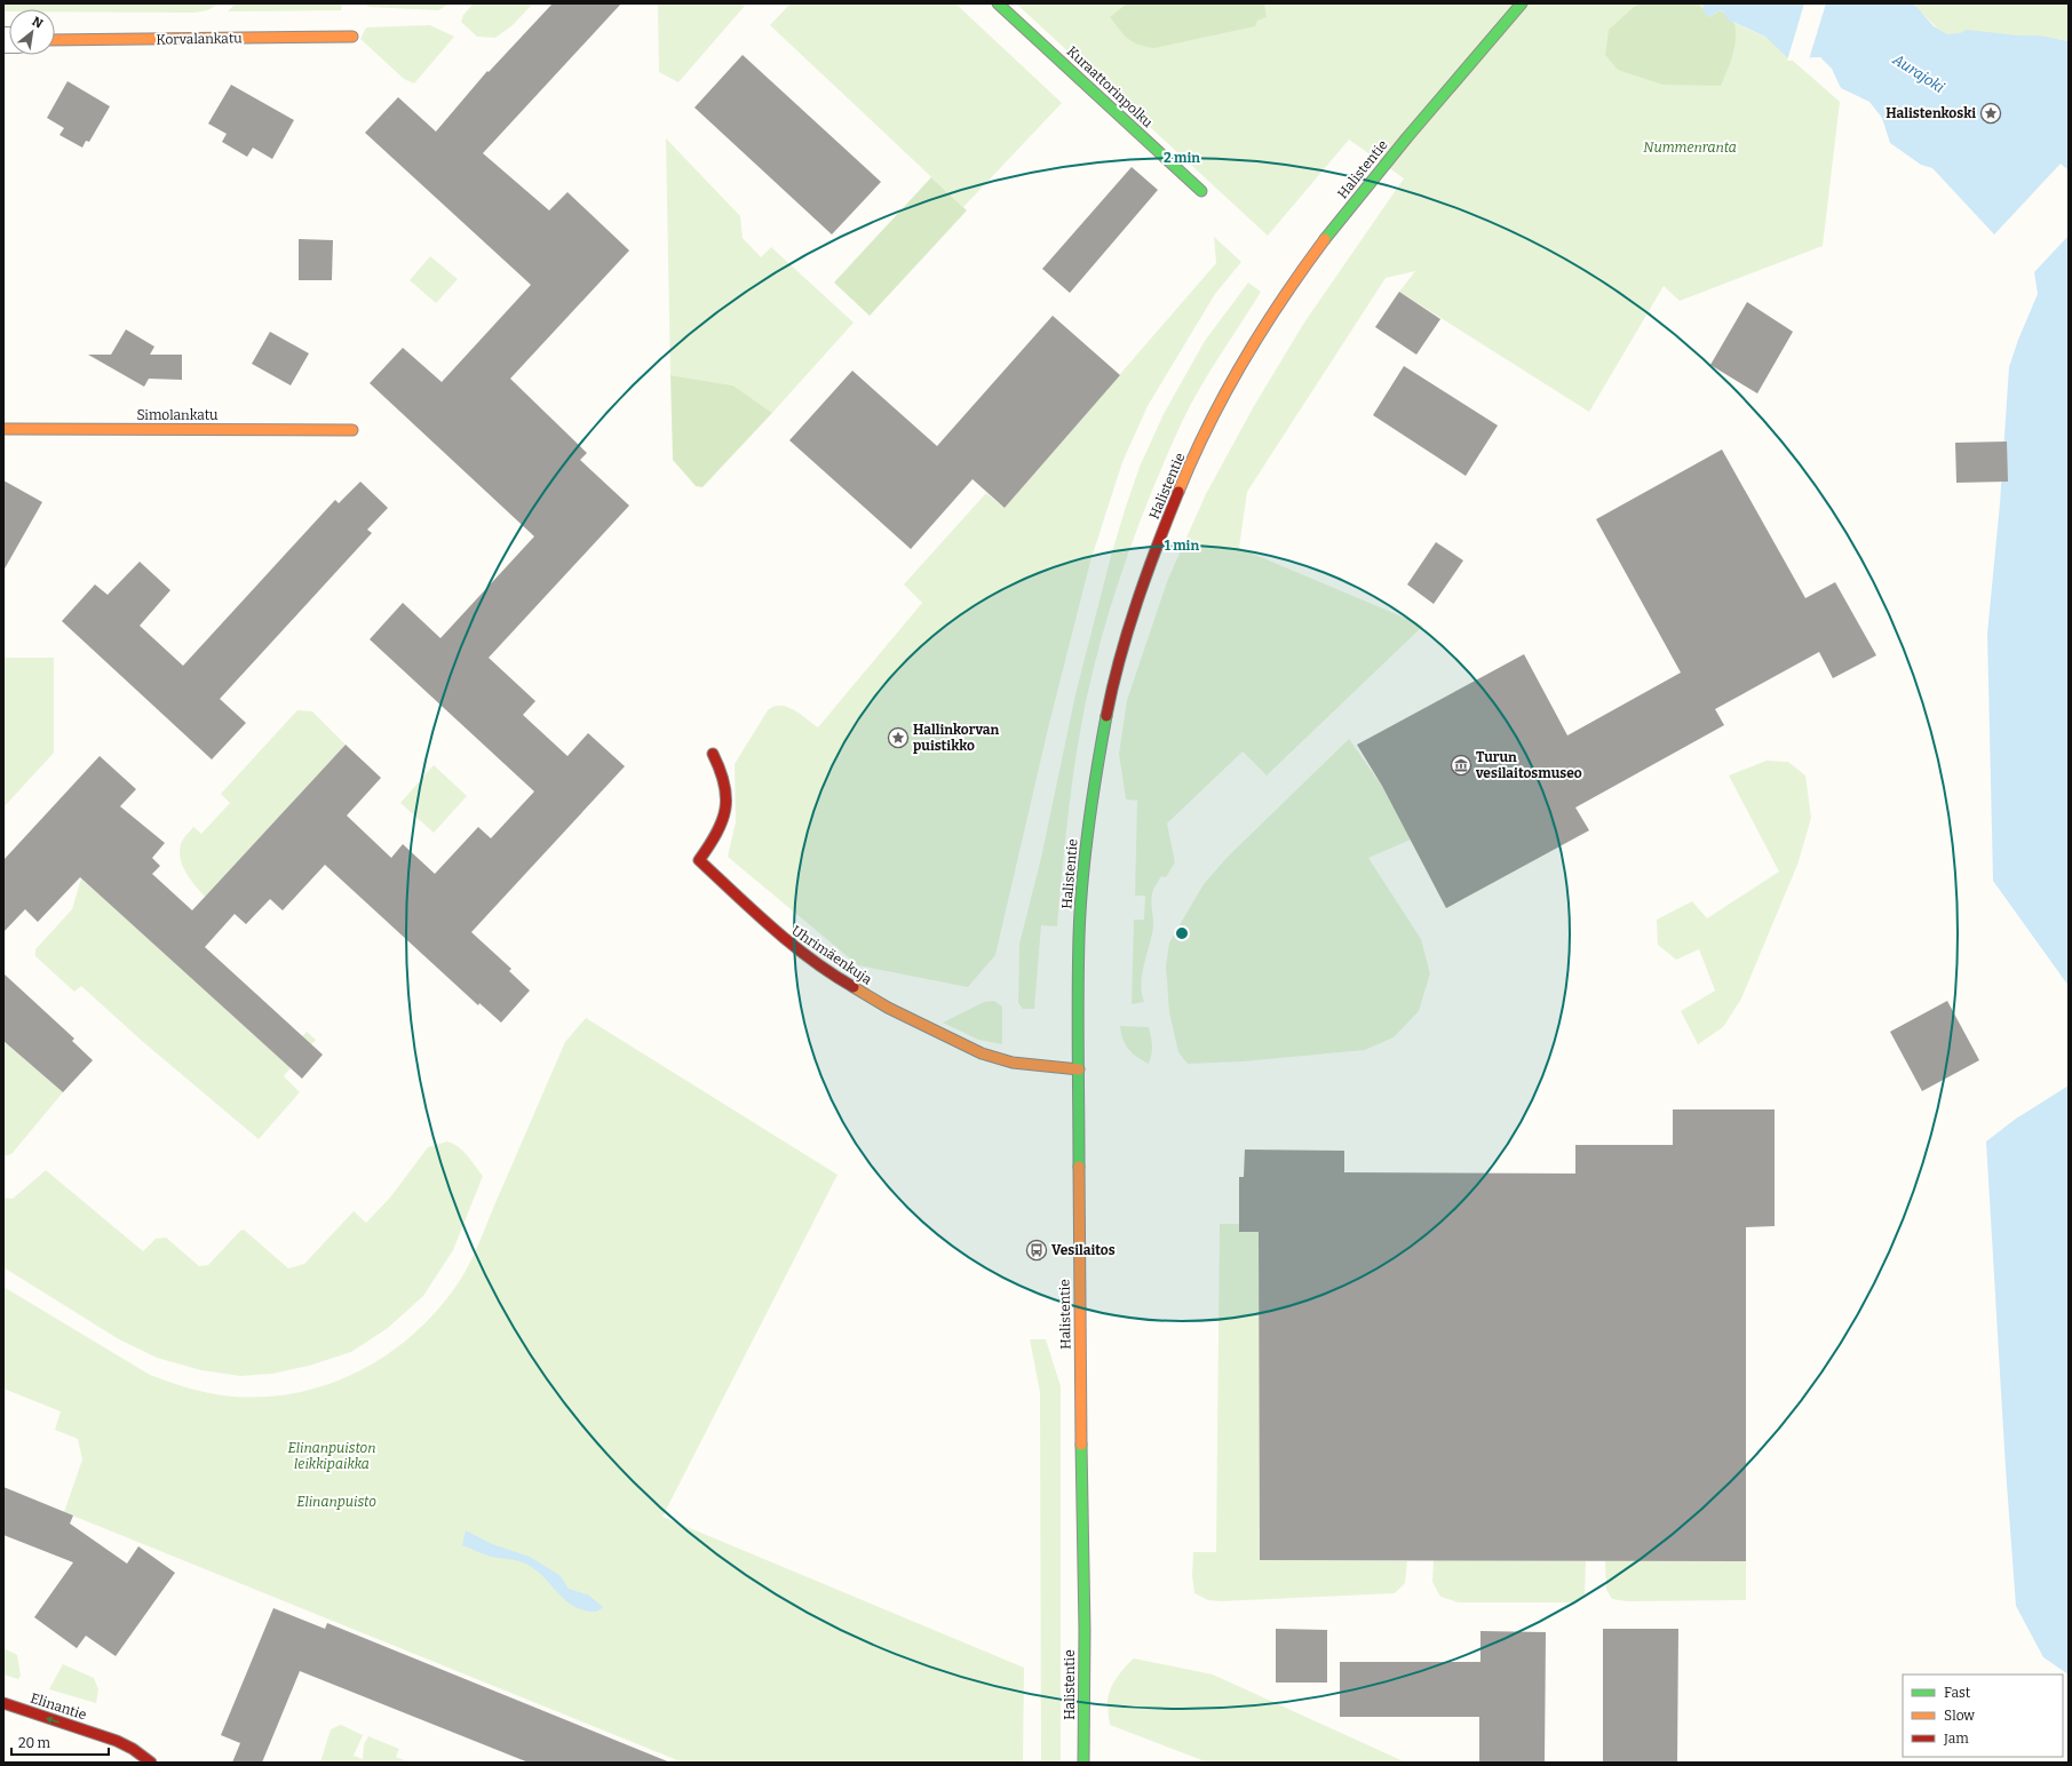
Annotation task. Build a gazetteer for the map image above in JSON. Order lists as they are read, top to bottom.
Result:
{
  "streets": {
    "street": [
      "Korvalankatu",
      "Kuraattorinpolku",
      "Halistentie",
      "Simolankatu",
      "Uhrimäenkuja",
      "Elinantie"
    ]
  },
  "crossings": [
    ["Halistentie", "Uhrimäenkuja"]
  ],
  "one_way": ["Elinantie"],
  "water": ["Aurajoki"],
  "parks": ["Nummenranta", "Elinanpuiston leikkipaikka", "Elinanpuisto"],
  "places": {
    "place": ["Halistenkoski", "Hallinkorvan puistikko"],
    "museum": ["Turun vesilaitosmuseo"],
    "bus stop": ["Vesilaitos"]
  },
  "legend": ["Fast", "Slow", "Jam"],
  "scale_bar": "20 m",
  "north": "top right",
  "rings": ["2 min", "1 min"]
}
